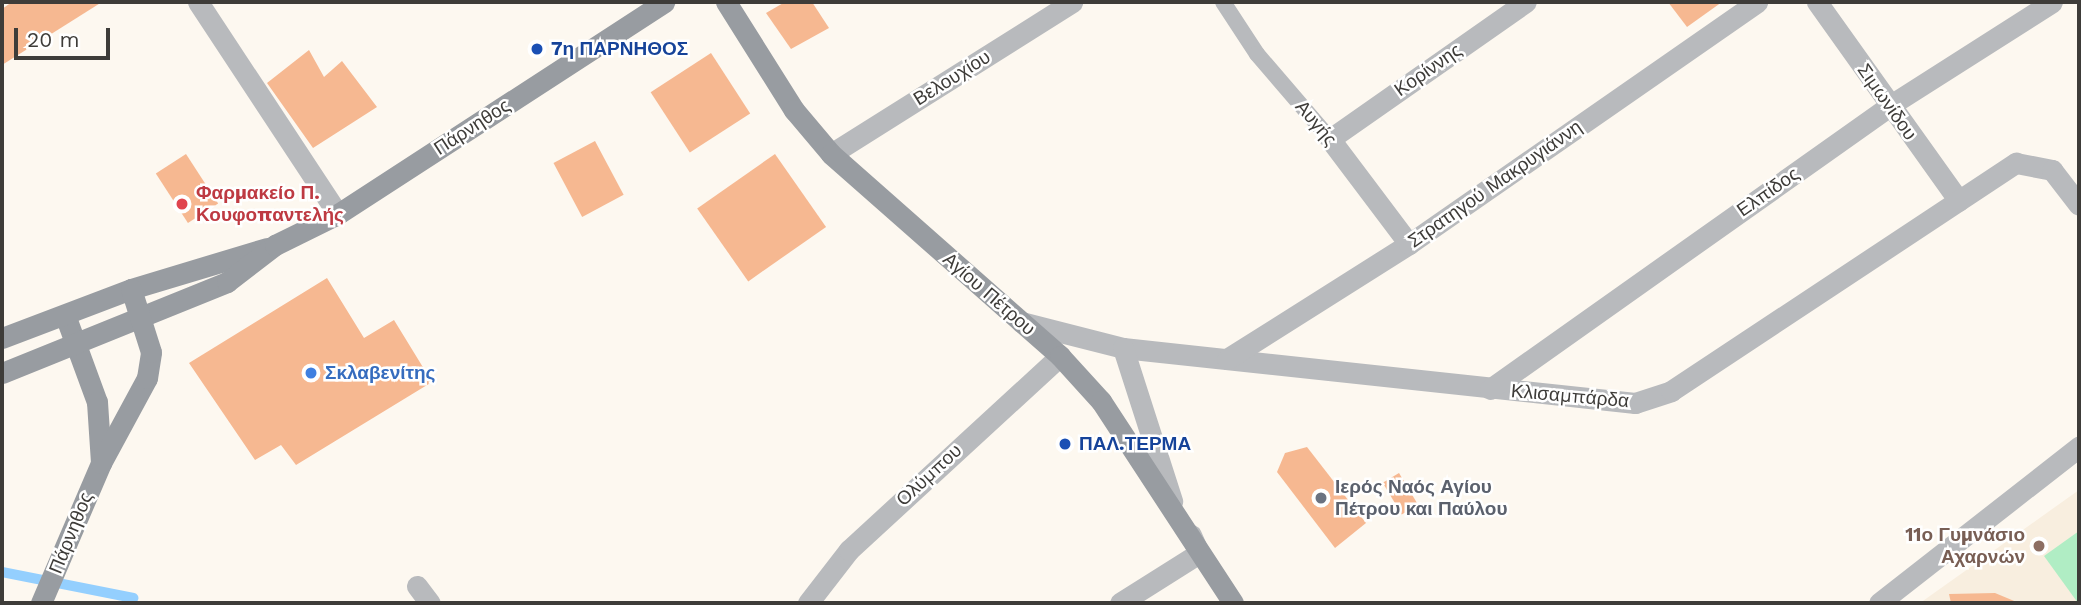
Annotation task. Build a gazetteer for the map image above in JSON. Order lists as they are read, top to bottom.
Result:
{
  "streets": {
    "main road": ["Πάρνηθος", "Αγίου Πέτρου"],
    "street": [
      "Κορίννης",
      "Βελουχίου",
      "Σιμωνίδου",
      "Αυγής",
      "Στρατηγού Μακρυγιάννη",
      "Ελπίδος",
      "Κλισαμπάρδα",
      "Ολύμπου"
    ]
  },
  "crossings": [
    ["Κορίννης", "Αυγής"],
    ["Βελουχίου", "Αγίου Πέτρου"],
    ["Σιμωνίδου", "Ελπίδος"],
    ["Σιμωνίδου", "Κλισαμπάρδα"],
    ["Αυγής", "Στρατηγού Μακρυγιάννη"],
    ["Στρατηγού Μακρυγιάννη", "Κλισαμπάρδα"],
    ["Ελπίδος", "Κλισαμπάρδα"],
    ["Αγίου Πέτρου", "Κλισαμπάρδα"],
    ["Αγίου Πέτρου", "Ολύμπου"]
  ],
  "places": [
    "7η ΠΑΡΝΗΘΟΣ",
    "Φαρμακείο Π. Κουφοπαντελής",
    "Σκλαβενίτης",
    "ΠΑΛ.ΤΕΡΜΑ",
    "Ιερός Ναός Αγίου Πέτρου και Παύλου",
    "11ο Γυμνάσιο Αχαρνών"
  ],
  "scale_bar": "20 m"
}
